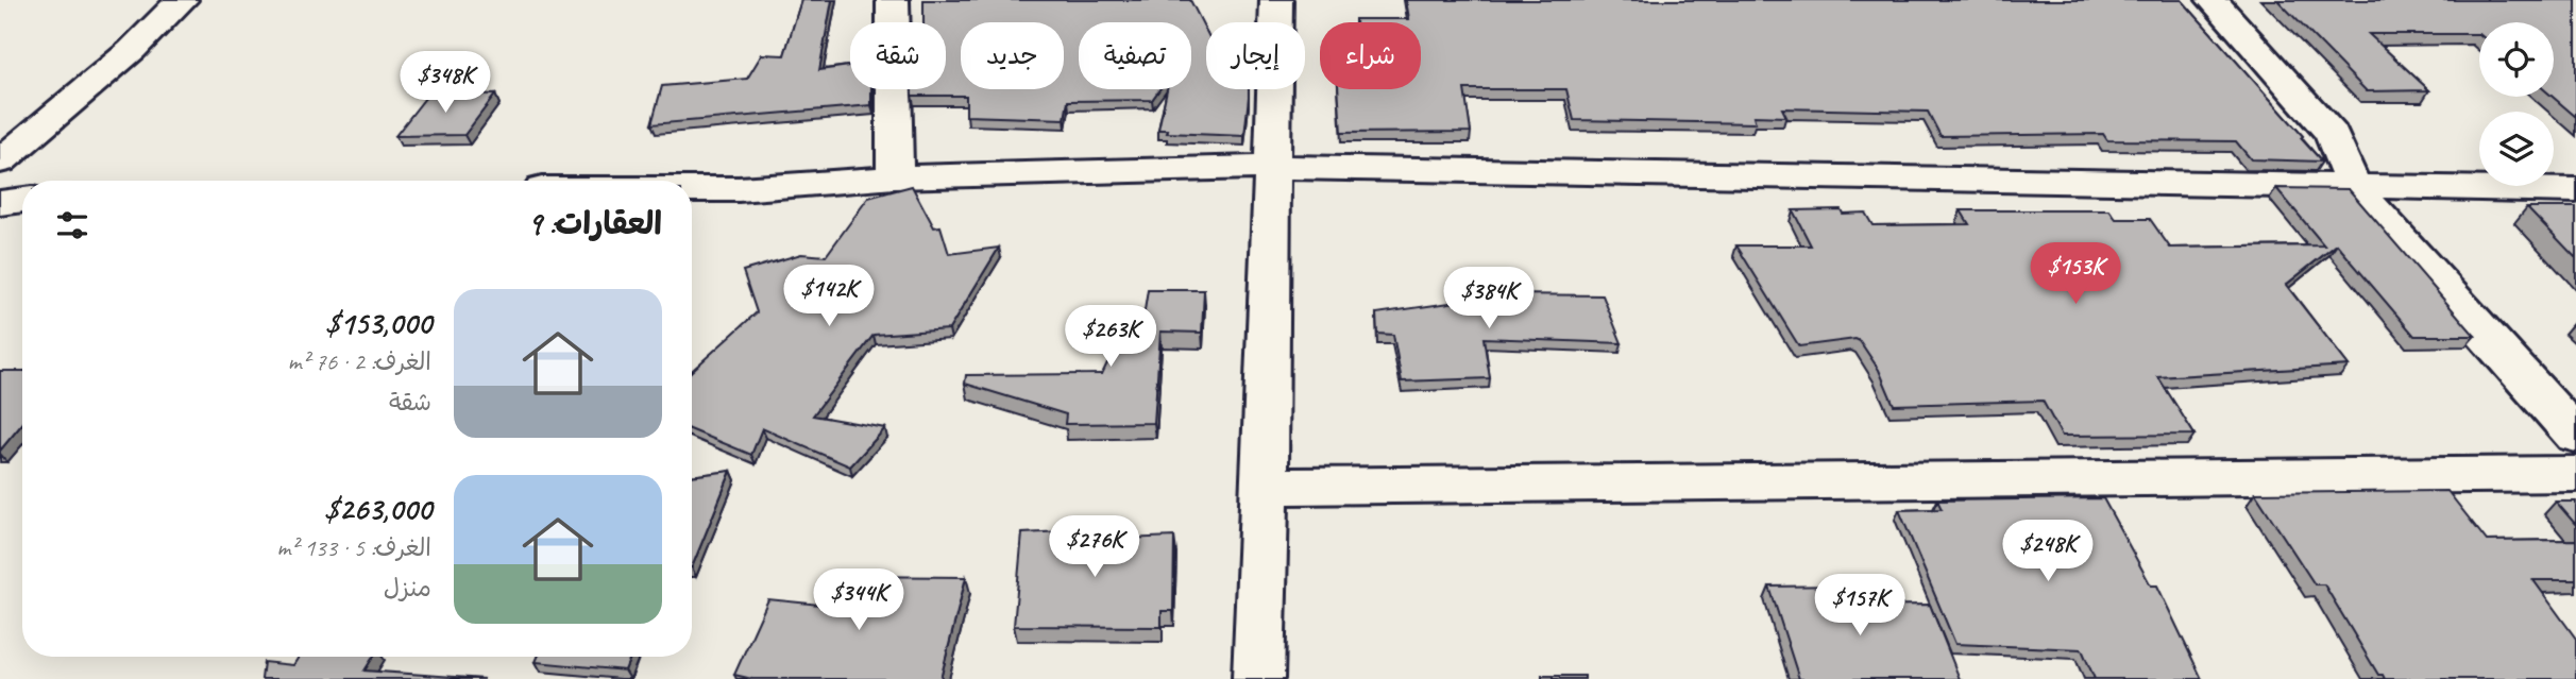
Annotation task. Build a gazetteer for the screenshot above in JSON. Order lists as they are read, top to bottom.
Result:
{
  "page": {
    "chip": [
      "شراء",
      "إيجار",
      "تصفية",
      "جديد",
      "شقة"
    ],
    "price": [
      "$348K",
      "$153K",
      "$142K",
      "$384K",
      "$263K",
      "$276K",
      "$248K",
      "$344K",
      "$157K"
    ],
    "heading": "العقارات: 9",
    "list": [
      {
        "name": "$153,000",
        "note": "الغرف: 2 · 76 m² · شقة"
      },
      {
        "name": "$263,000",
        "note": "الغرف: 5 · 133 m² · منزل"
      }
    ]
  }
}
